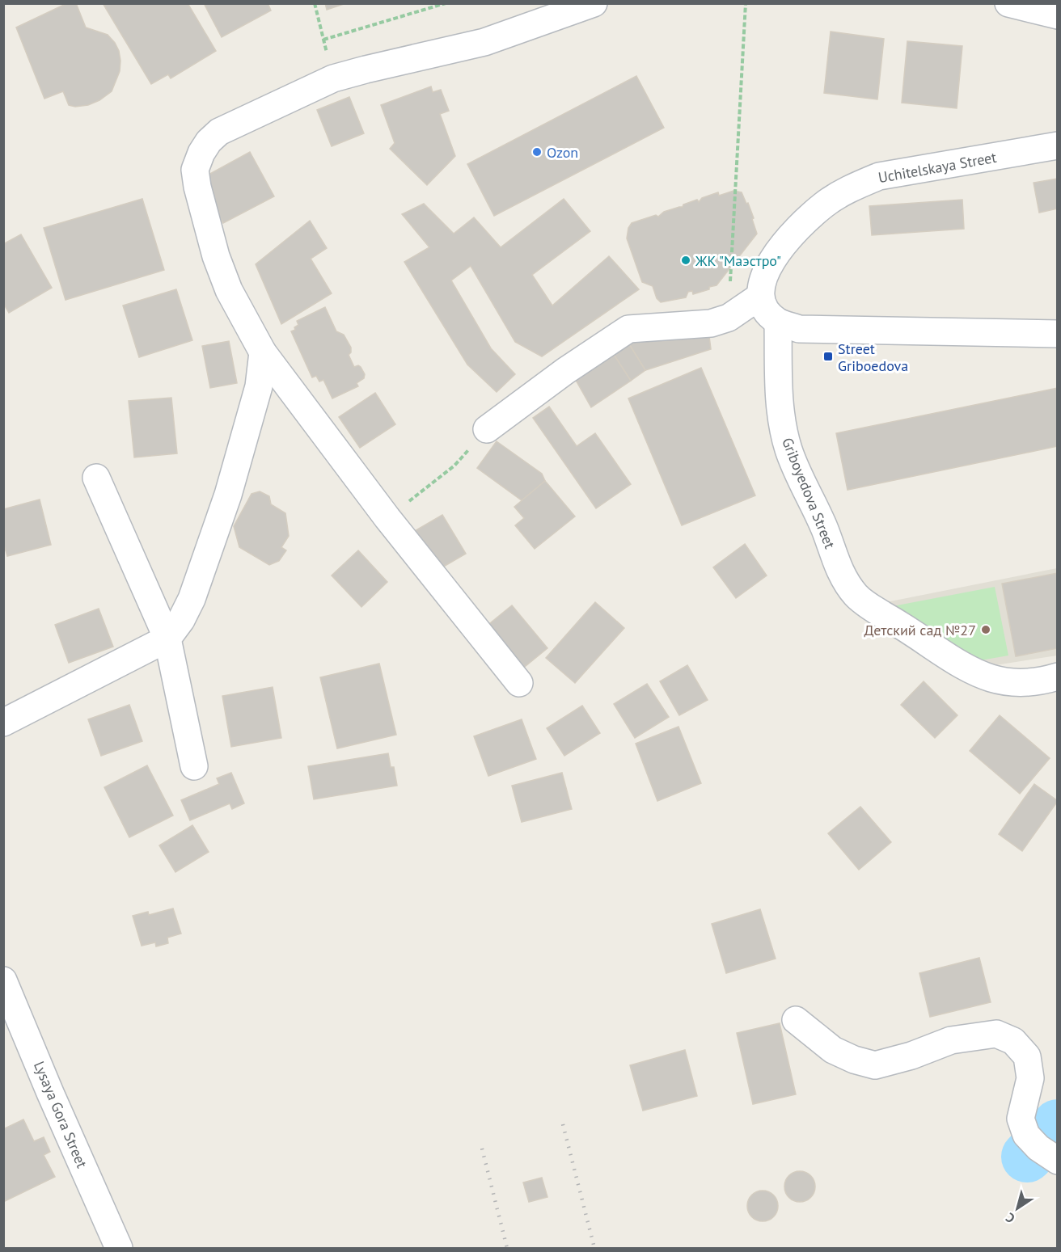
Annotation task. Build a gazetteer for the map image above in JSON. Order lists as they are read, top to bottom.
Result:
{
  "streets": {
    "street": ["Uchitelskaya Street", "Griboyedova Street", "Lysaya Gora Street"]
  },
  "places": {
    "other": ["Ozon", "ЖК \"Маэстро\"", "Детский сад №27"],
    "transit": ["Street Griboedova"]
  },
  "north": "bottom left"
}
